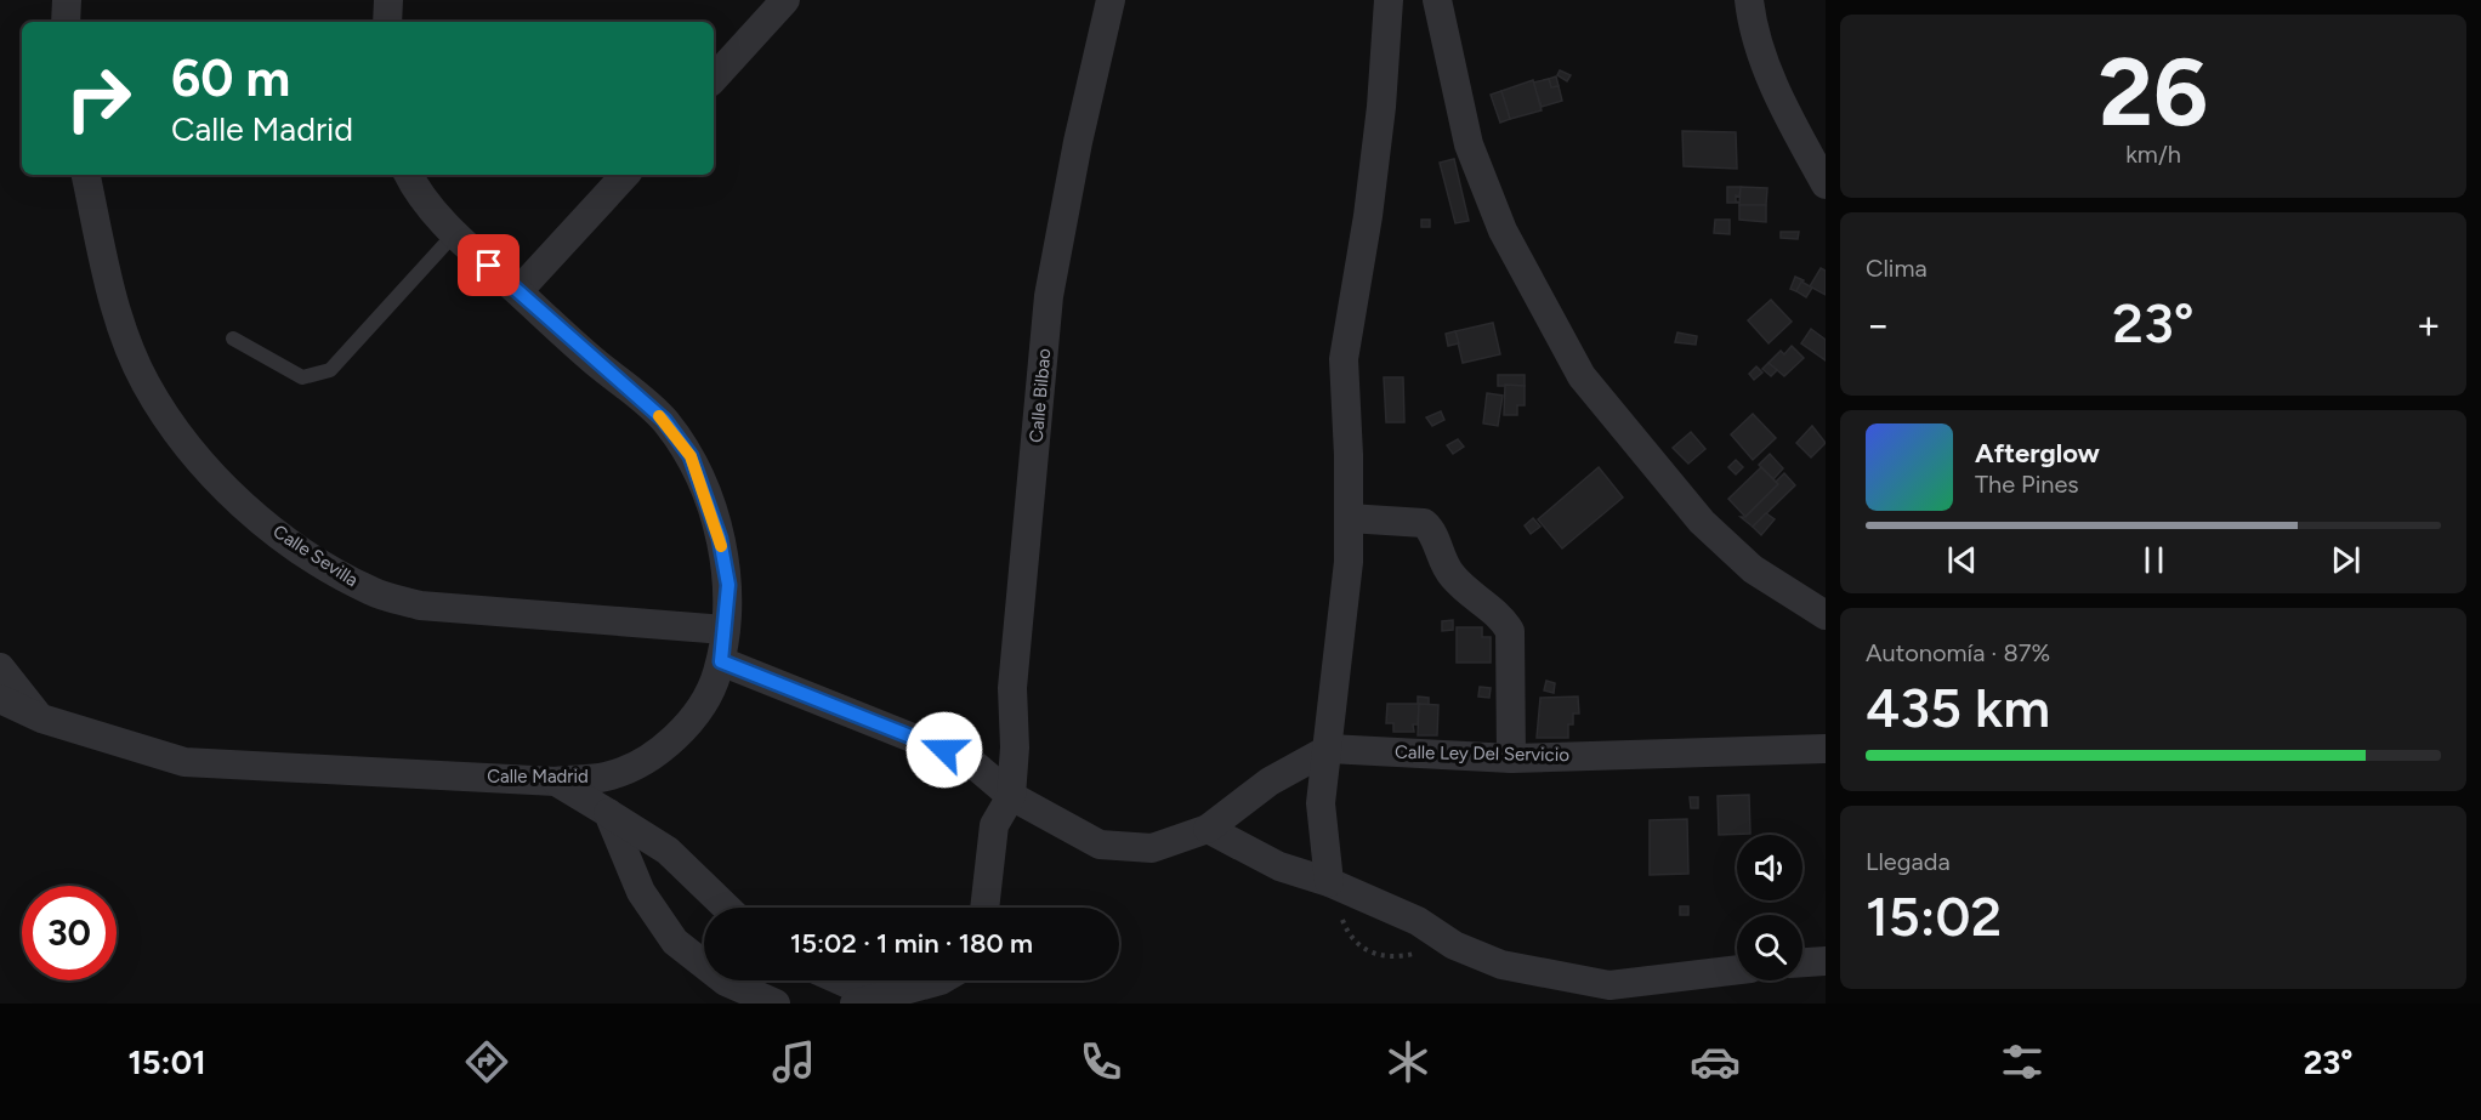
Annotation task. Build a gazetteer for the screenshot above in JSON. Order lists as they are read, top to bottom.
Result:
{
  "streets": {
    "street": [
      "Calle Bilbao",
      "Calle Sevilla",
      "Calle Ley Del Servicio",
      "Calle Madrid"
    ]
  },
  "crossings": [
    ["Calle Sevilla", "Calle Madrid"]
  ],
  "page": {
    "tile": [
      ["26", "km/h"],
      "Clima",
      ["Autonomía · 87%", "435 km"],
      ["Llegada", "15:02"]
    ],
    "turn": ["60 m", "Calle Madrid"],
    "heat": ["−", "23°", "+"],
    "song": ["Afterglow", "The Pines"],
    "limit": "30",
    "trip": "15:02 · 1 min · 180 m",
    "tabs": ["15:01", "23°"]
  }
}
